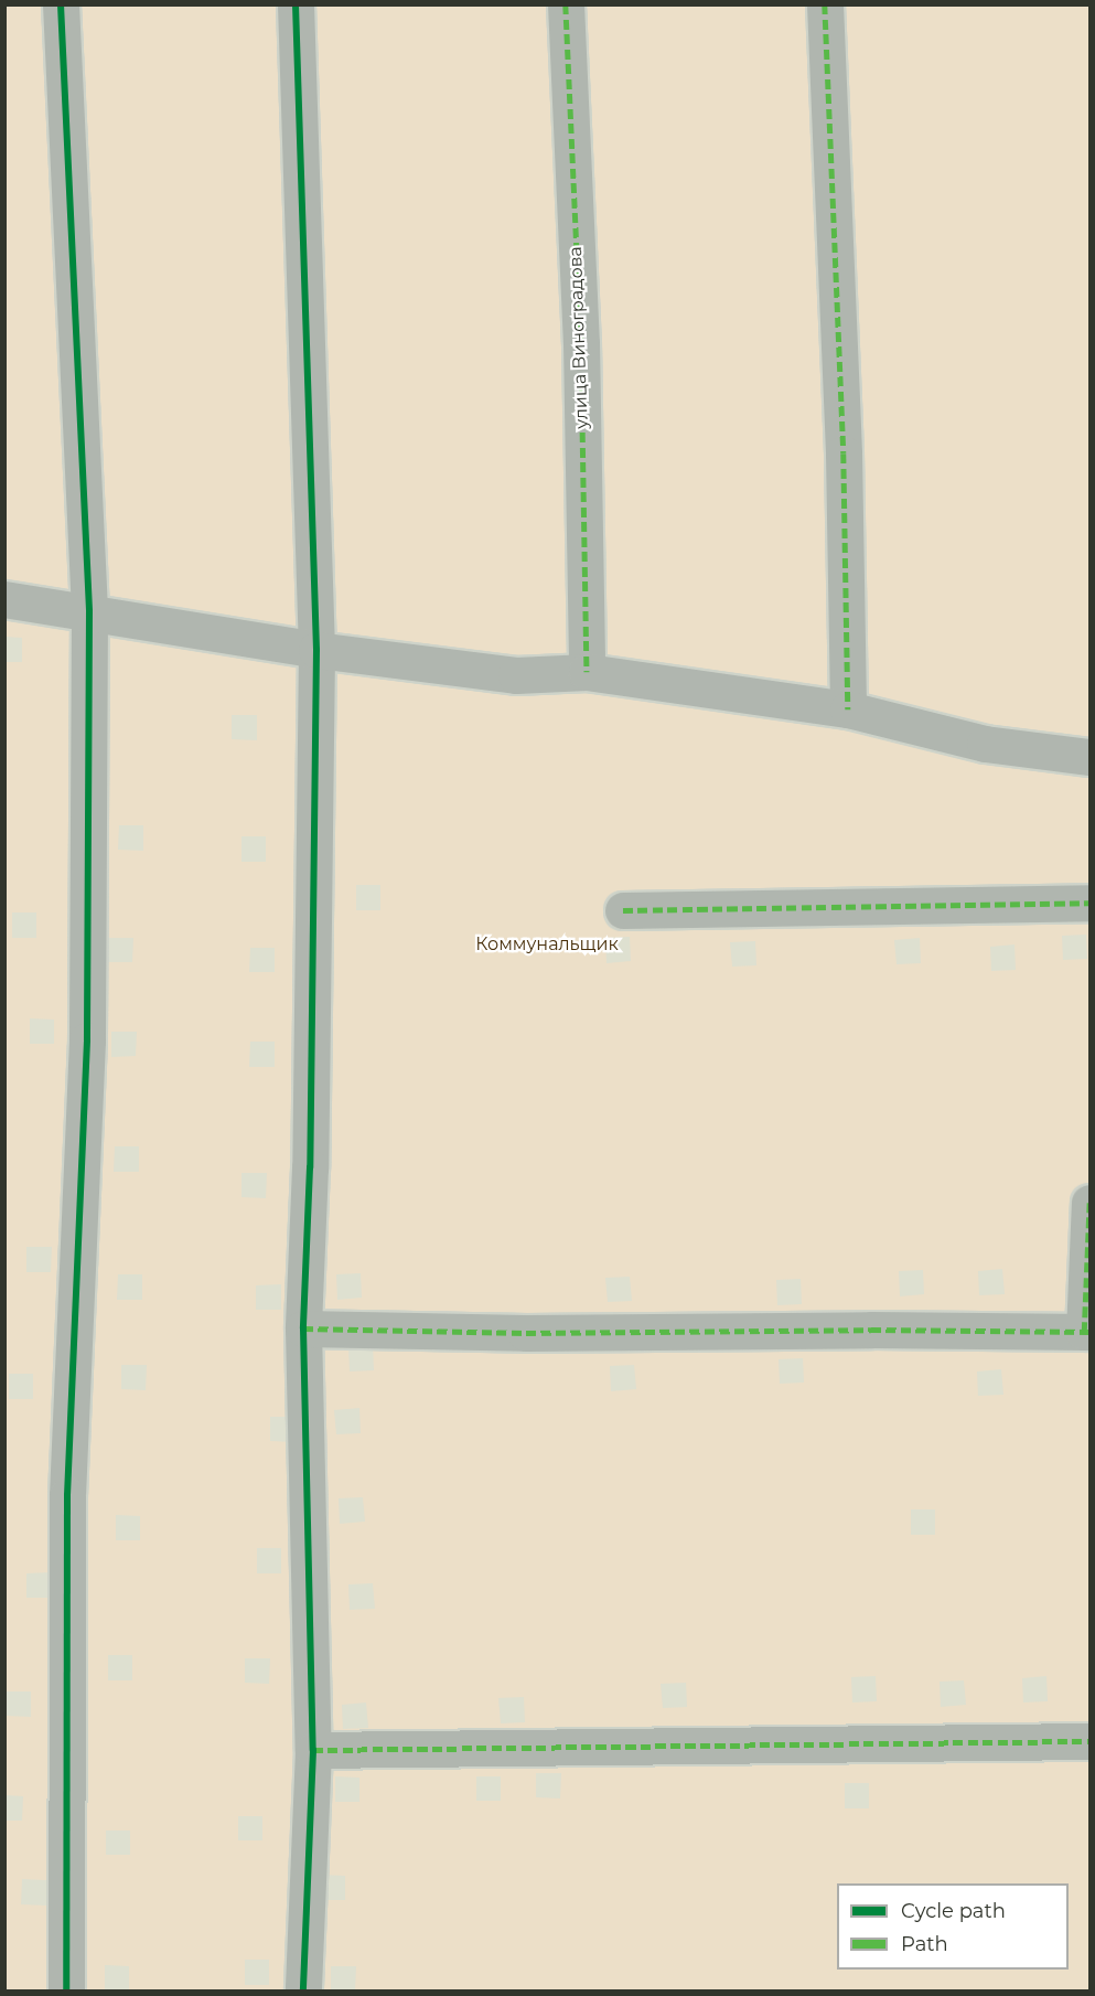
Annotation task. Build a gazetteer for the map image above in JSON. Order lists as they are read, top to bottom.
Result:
{
  "streets": {
    "street": ["улица Виноградова"]
  },
  "parks": ["Коммунальщик"],
  "legend": ["Cycle path", "Path"]
}
